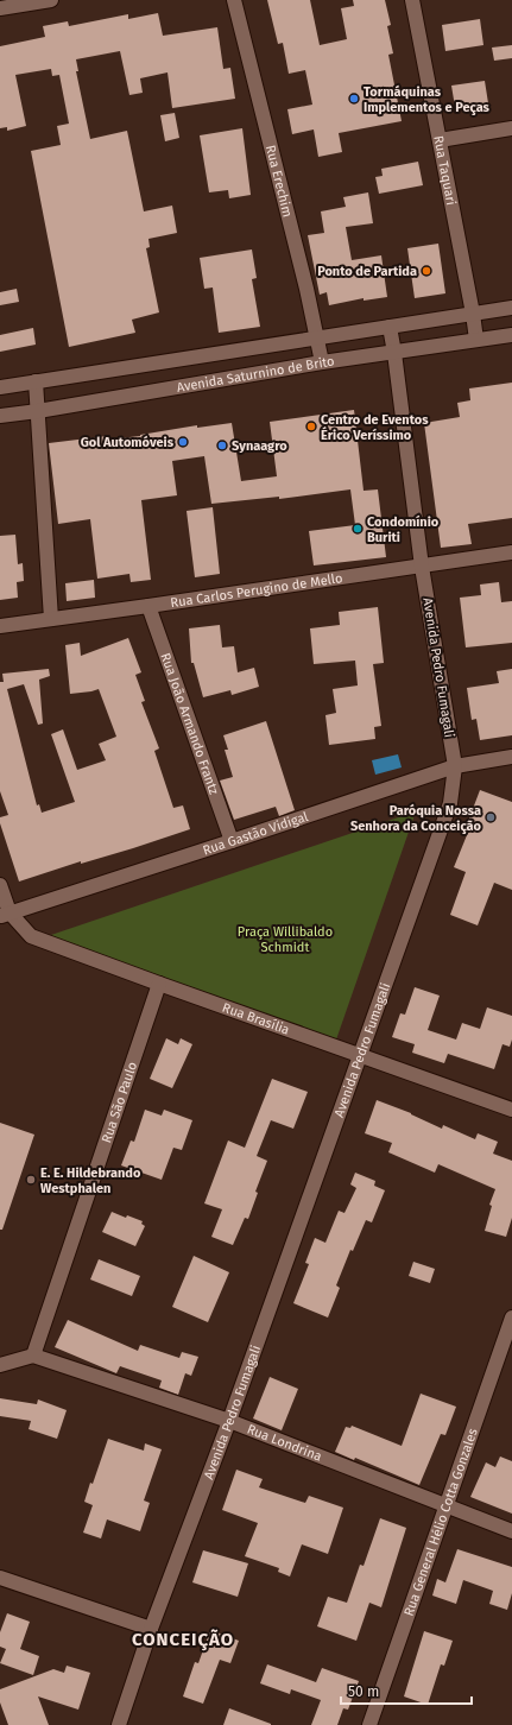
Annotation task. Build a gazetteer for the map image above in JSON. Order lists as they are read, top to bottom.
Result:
{
  "streets": {
    "street": [
      "Rua Taquari",
      "Rua Erechim",
      "Avenida Saturnino de Brito",
      "Rua Carlos Perugino de Mello",
      "Avenida Pedro Fumagali",
      "Rua João Armando Frantz",
      "Rua Gastão Vidigal",
      "Rua Brasília",
      "Rua São Paulo",
      "Rua Londrina",
      "Rua General Hélio Cotta Gonzales"
    ]
  },
  "crossings": [
    ["Rua Taquari", "Avenida Saturnino de Brito"],
    ["Rua Erechim", "Avenida Saturnino de Brito"],
    ["Avenida Saturnino de Brito", "Avenida Pedro Fumagali"],
    ["Rua Carlos Perugino de Mello", "Avenida Pedro Fumagali"],
    ["Rua Carlos Perugino de Mello", "Rua João Armando Frantz"],
    ["Avenida Pedro Fumagali", "Rua Gastão Vidigal"],
    ["Avenida Pedro Fumagali", "Rua Brasília"],
    ["Avenida Pedro Fumagali", "Rua Londrina"],
    ["Rua João Armando Frantz", "Rua Gastão Vidigal"],
    ["Rua Gastão Vidigal", "Rua Brasília"],
    ["Rua Brasília", "Rua São Paulo"],
    ["Rua São Paulo", "Rua Londrina"],
    ["Rua Londrina", "Rua General Hélio Cotta Gonzales"]
  ],
  "districts": ["CONCEIÇÃO"],
  "parks": ["Praça Willibaldo Schmidt"],
  "places": [
    "Tormáquinas Implementos e Peças",
    "Ponto de Partida",
    "Centro de Eventos Érico Veríssimo",
    "Gol Automóveis",
    "Synaagro",
    "Condomínio Buriti",
    "Paróquia Nossa Senhora da Conceição",
    "E. E. Hildebrando Westphalen"
  ],
  "scale_bar": "50 m"
}
